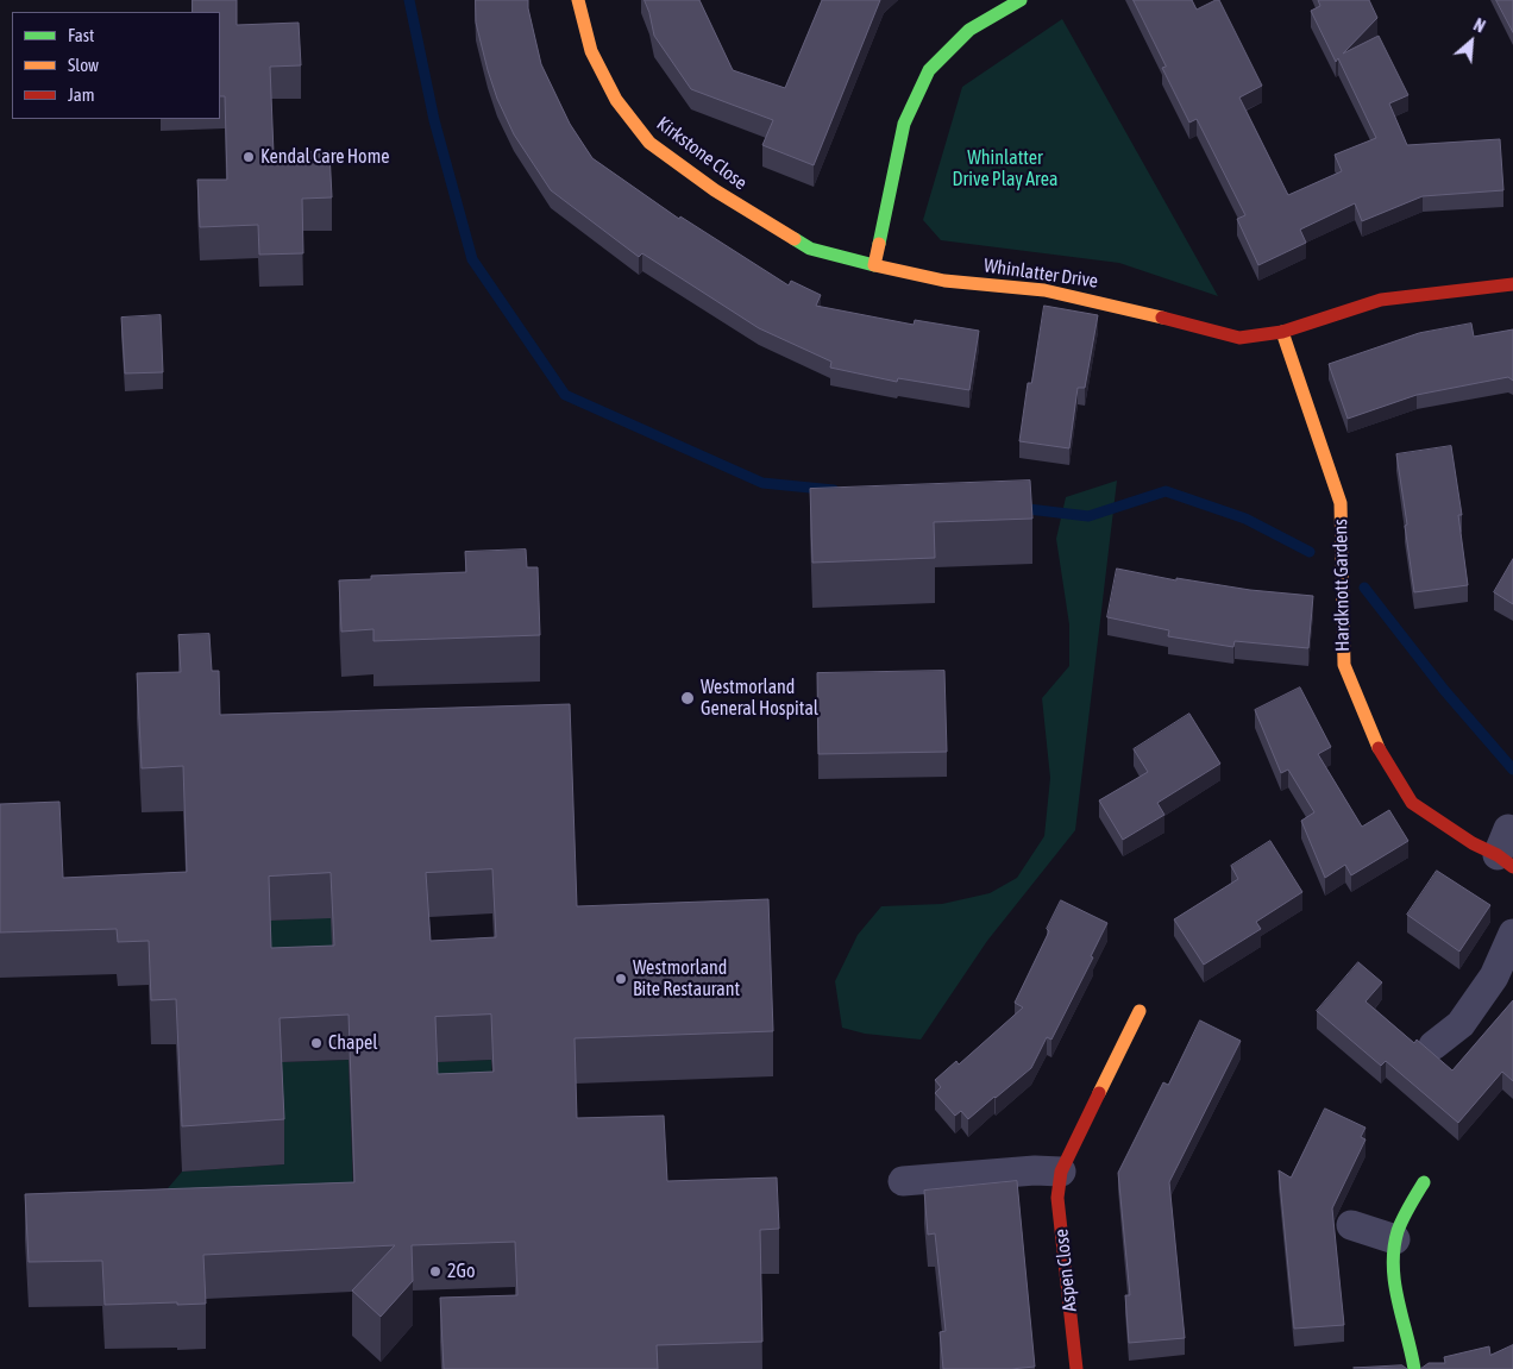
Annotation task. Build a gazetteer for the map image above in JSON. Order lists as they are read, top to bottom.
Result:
{
  "streets": {
    "street": [
      "Kirkstone Close",
      "Whinlatter Drive",
      "Hardknott Gardens",
      "Aspen Close"
    ]
  },
  "crossings": [
    ["Kirkstone Close", "Whinlatter Drive"],
    ["Whinlatter Drive", "Hardknott Gardens"]
  ],
  "parks": ["Whinlatter Drive Play Area"],
  "places": [
    "Kendal Care Home",
    "Westmorland General Hospital",
    "Westmorland Bite Restaurant",
    "Chapel",
    "2Go"
  ],
  "legend": ["Fast", "Slow", "Jam"],
  "north": "top right"
}
